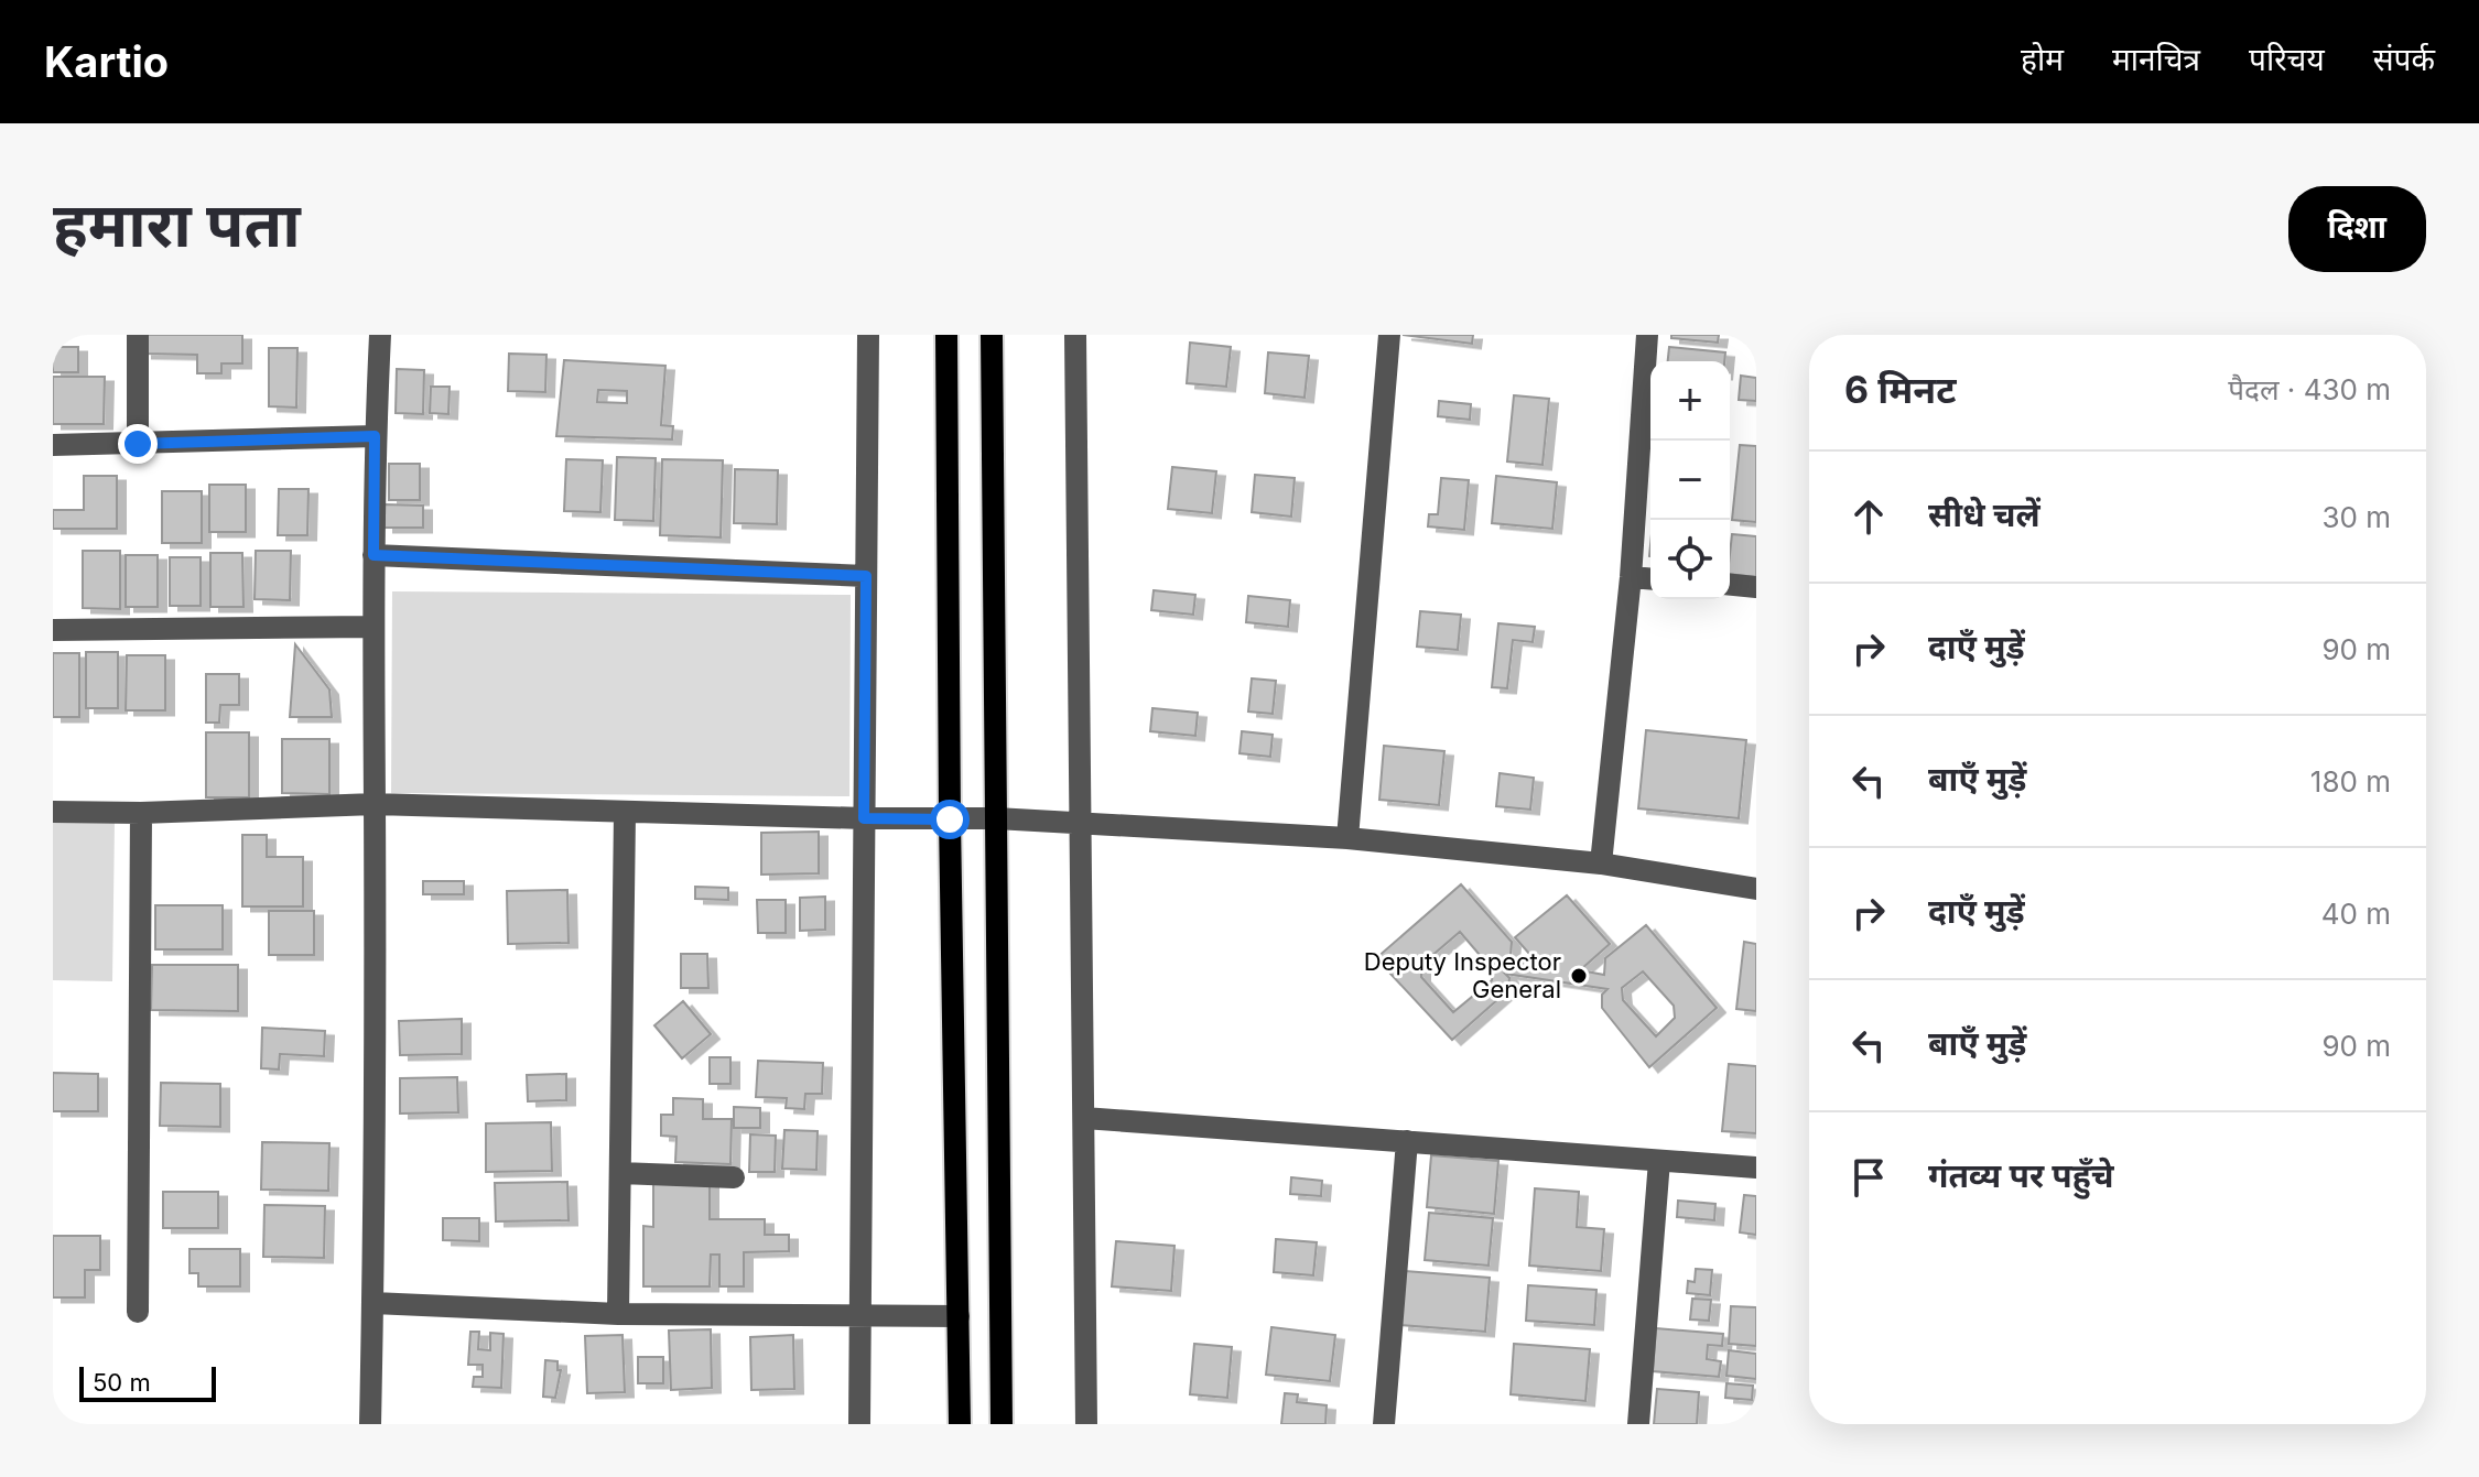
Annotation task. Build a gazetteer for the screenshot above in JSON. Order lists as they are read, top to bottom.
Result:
{
  "places": ["Deputy Inspector General"],
  "scale_bar": "50 m",
  "page": {
    "header": "Kartio",
    "nav": [
      "होम",
      "मानचित्र",
      "परिचय",
      "संपर्क"
    ],
    "buttons": "दिशा",
    "title": "हमारा पता",
    "heading": ["6 मिनट", "पैदल · 430 m"],
    "map_buttons": ["+", "−"],
    "list": [
      ["सीधे चलें", "30 m"],
      ["दाएँ मुड़ें", "90 m"],
      ["बाएँ मुड़ें", "180 m"],
      ["दाएँ मुड़ें", "40 m"],
      ["बाएँ मुड़ें", "90 m"],
      "गंतव्य पर पहुँचे"
    ],
    "scale": "50 m"
  }
}
